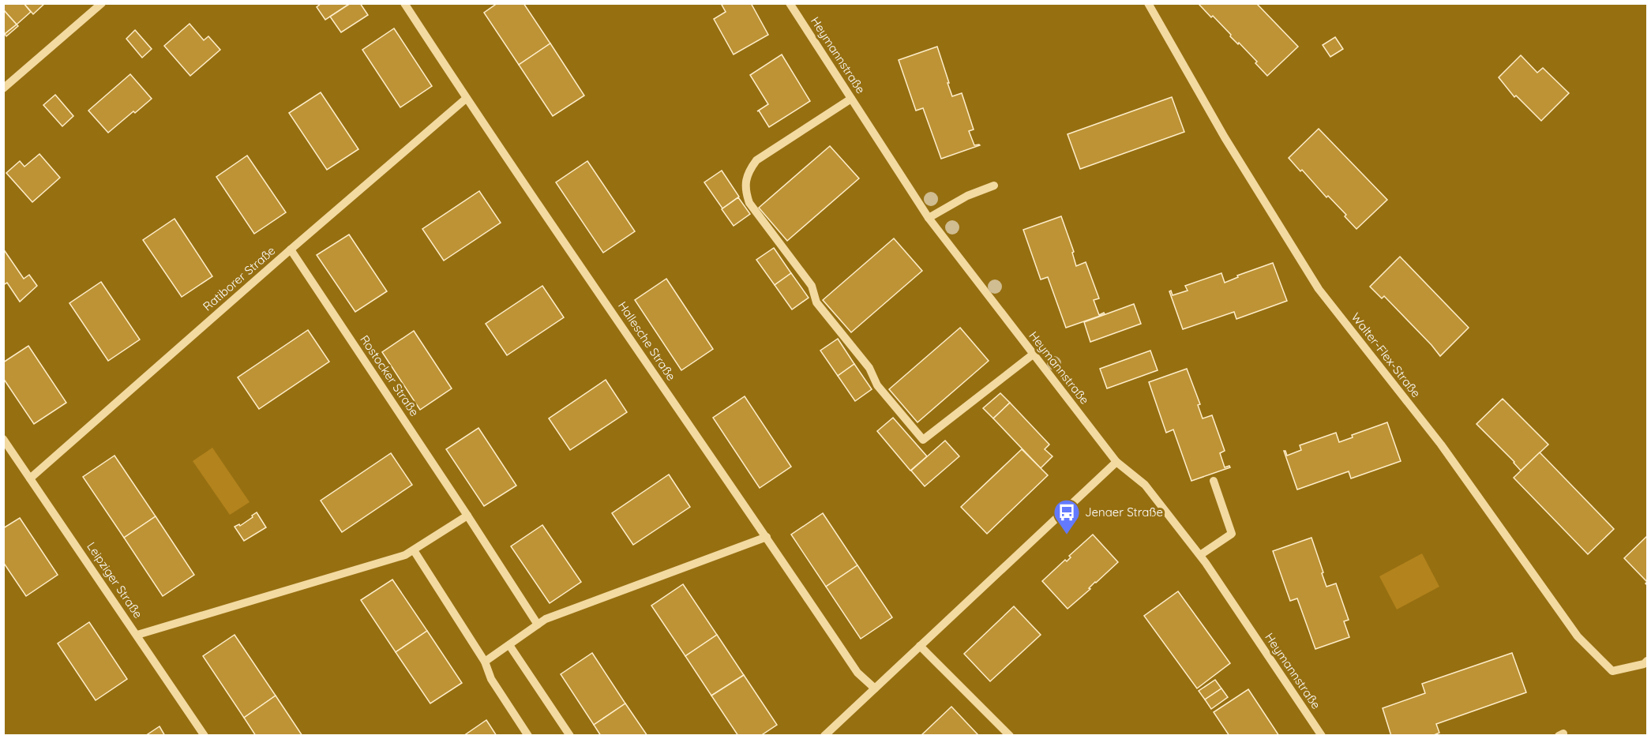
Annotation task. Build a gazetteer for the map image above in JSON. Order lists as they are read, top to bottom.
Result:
{
  "streets": {
    "street": [
      "Heymannstraße",
      "Ratiborer Straße",
      "Hallesche Straße",
      "Walter-Flex-Straße",
      "Rostocker Straße",
      "Leipziger Straße"
    ]
  },
  "crossings": [
    ["Ratiborer Straße", "Hallesche Straße"],
    ["Ratiborer Straße", "Rostocker Straße"],
    ["Ratiborer Straße", "Leipziger Straße"]
  ],
  "places": {
    "bus stop": ["Jenaer Straße"]
  }
}
